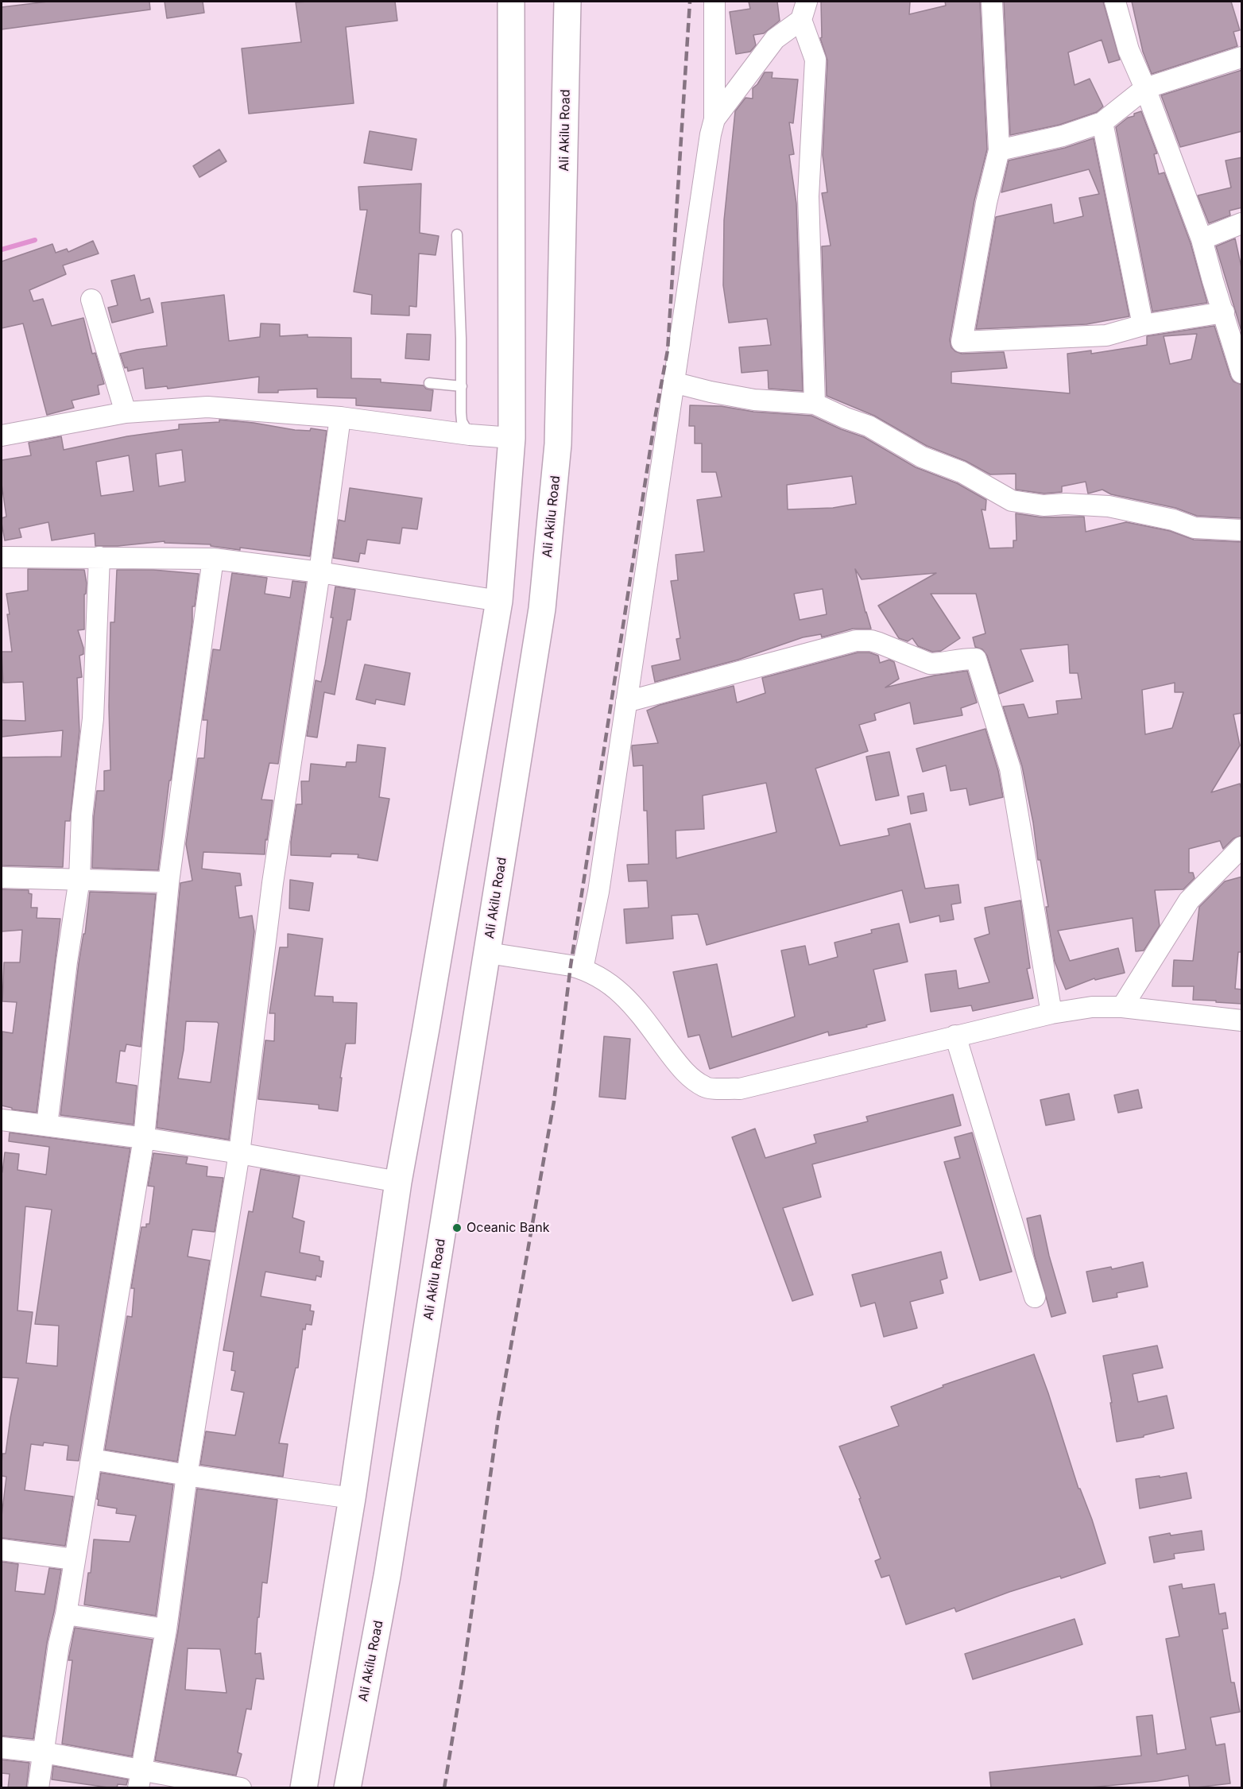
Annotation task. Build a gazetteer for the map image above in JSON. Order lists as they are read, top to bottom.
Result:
{
  "streets": {
    "main road": ["Ali Akilu Road"]
  },
  "places": ["Oceanic Bank"]
}
